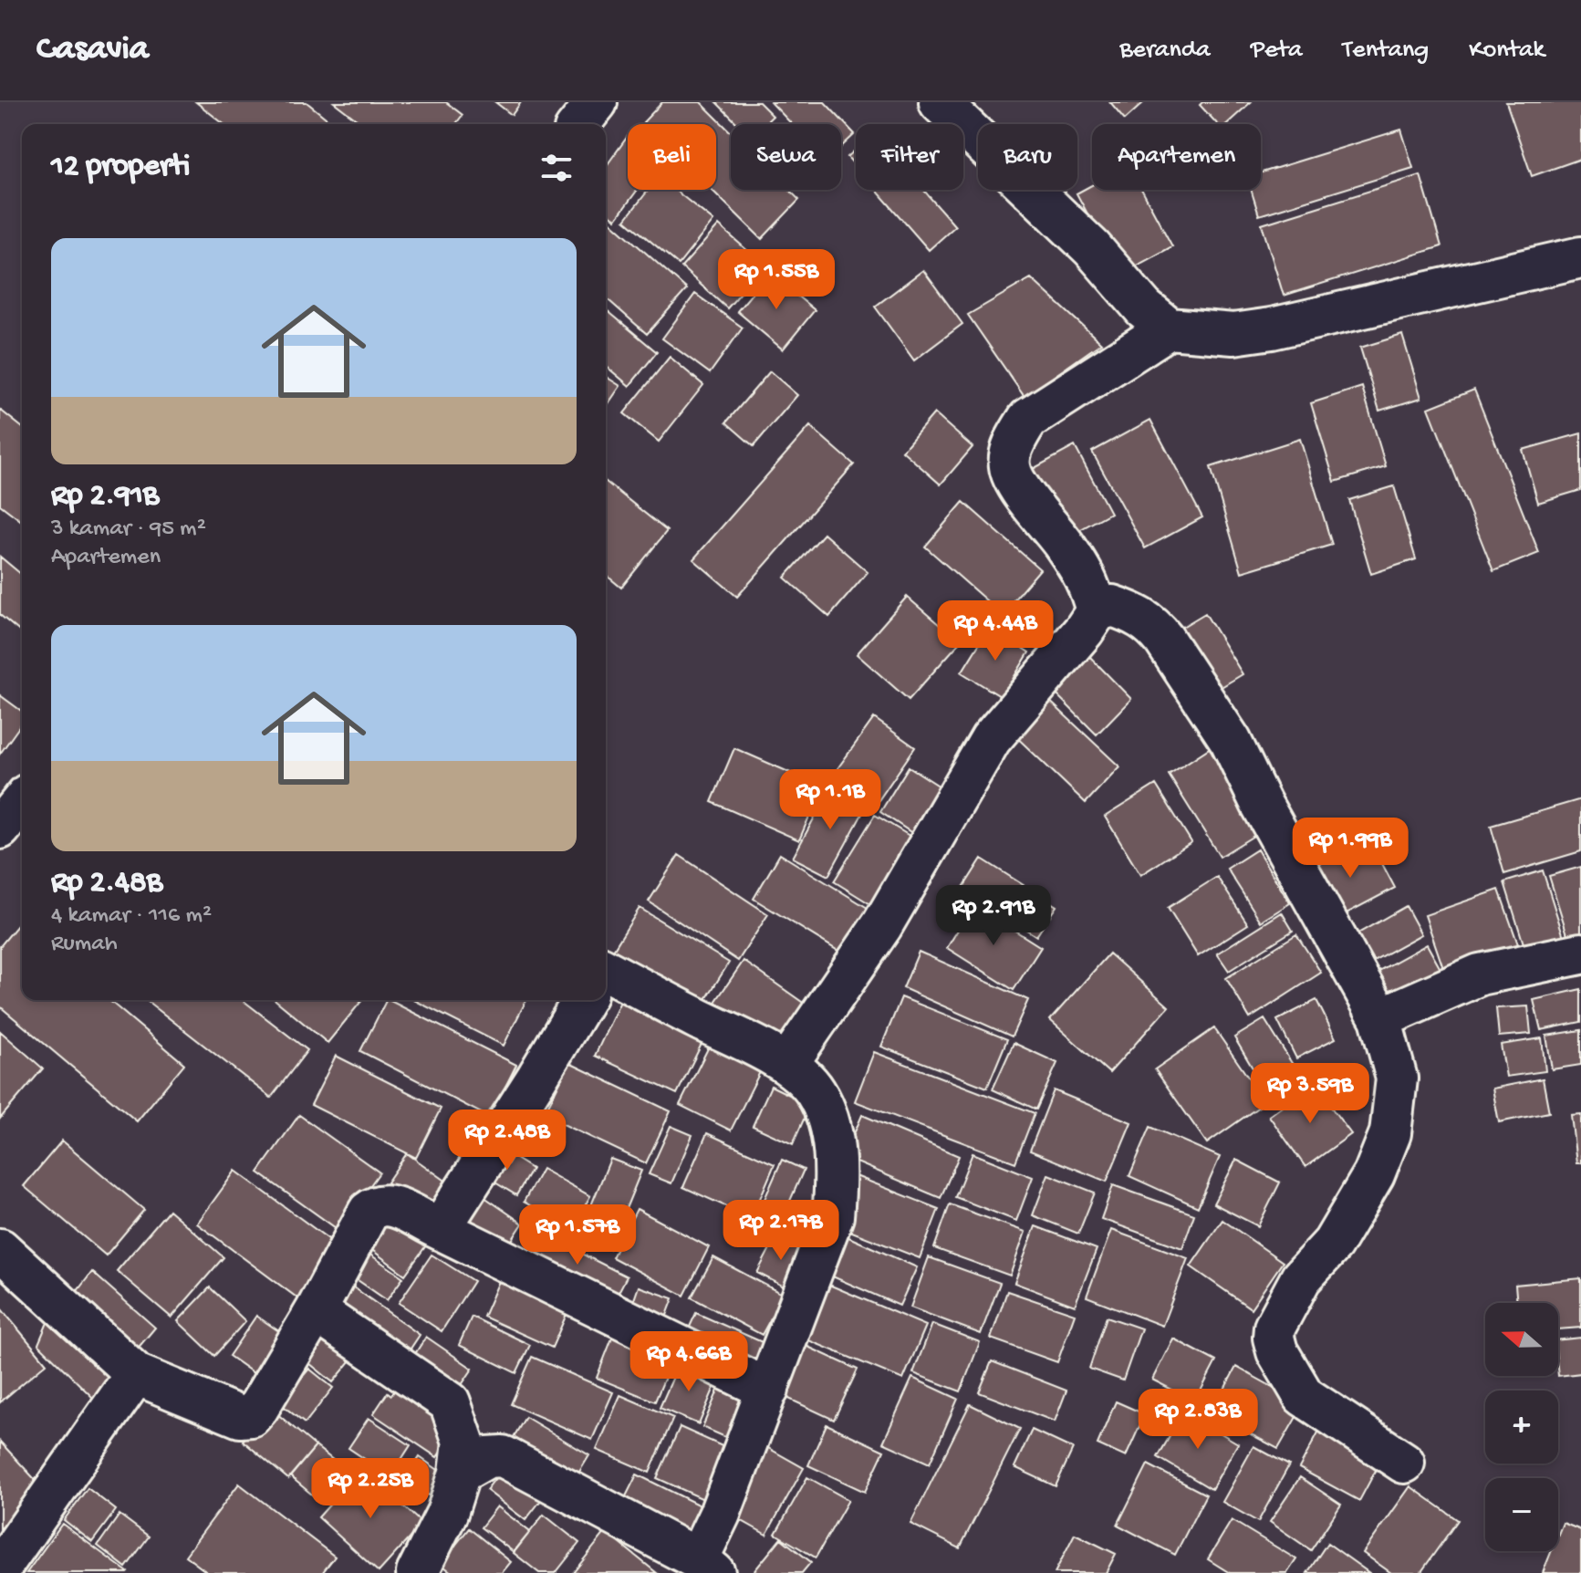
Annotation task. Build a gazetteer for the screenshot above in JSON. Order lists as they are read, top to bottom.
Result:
{
  "north": "left",
  "page": {
    "header": "Casavia",
    "nav": [
      "Beranda",
      "Peta",
      "Tentang",
      "Kontak"
    ],
    "chip": [
      "Beli",
      "Sewa",
      "Filter",
      "Baru",
      "Apartemen"
    ],
    "heading": "12 properti",
    "list": [
      {
        "name": "Rp 2.91B",
        "note": "3 kamar · 95 m² · Apartemen"
      },
      {
        "name": "Rp 2.48B",
        "note": "4 kamar · 116 m² · Rumah"
      }
    ],
    "price": [
      "Rp 1.55B",
      "Rp 4.44B",
      "Rp 1.1B",
      "Rp 1.99B",
      "Rp 2.91B",
      "Rp 3.59B",
      "Rp 2.48B",
      "Rp 2.17B",
      "Rp 1.57B",
      "Rp 4.66B",
      "Rp 2.83B",
      "Rp 2.25B"
    ],
    "map_buttons": ["+", "−"]
  }
}
